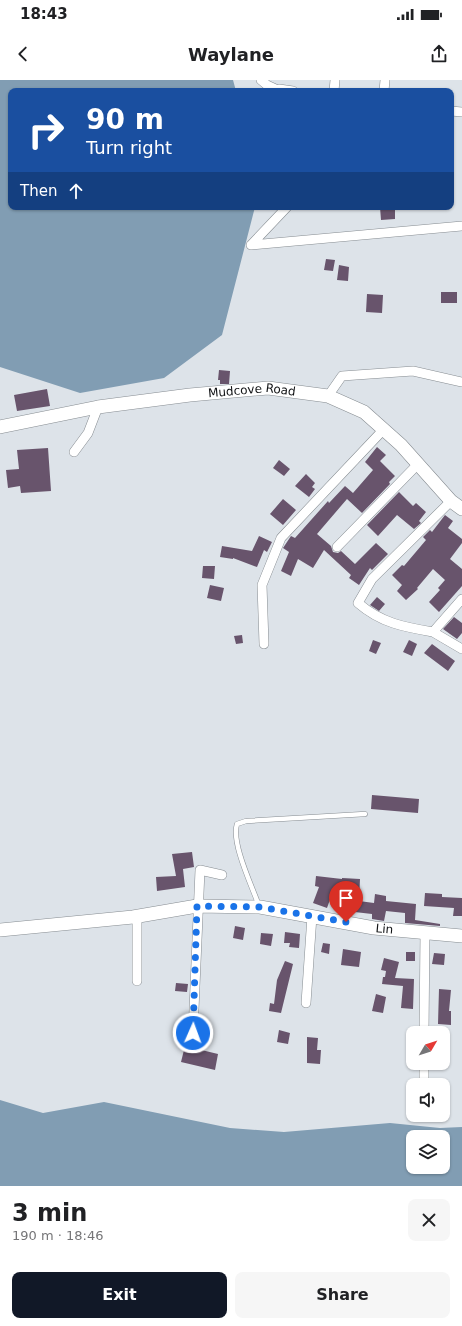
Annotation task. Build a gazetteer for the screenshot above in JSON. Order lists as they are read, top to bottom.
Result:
{
  "streets": {
    "street": ["Mudcove Road", "Lin"]
  },
  "north": "top right",
  "page": {
    "status": "18:43",
    "header": "Waylane",
    "turn": ["90 m", "Turn right"],
    "then": "Then",
    "heading": ["3 min", "190 m · 18:46"],
    "buttons": ["Exit", "Share"]
  }
}
